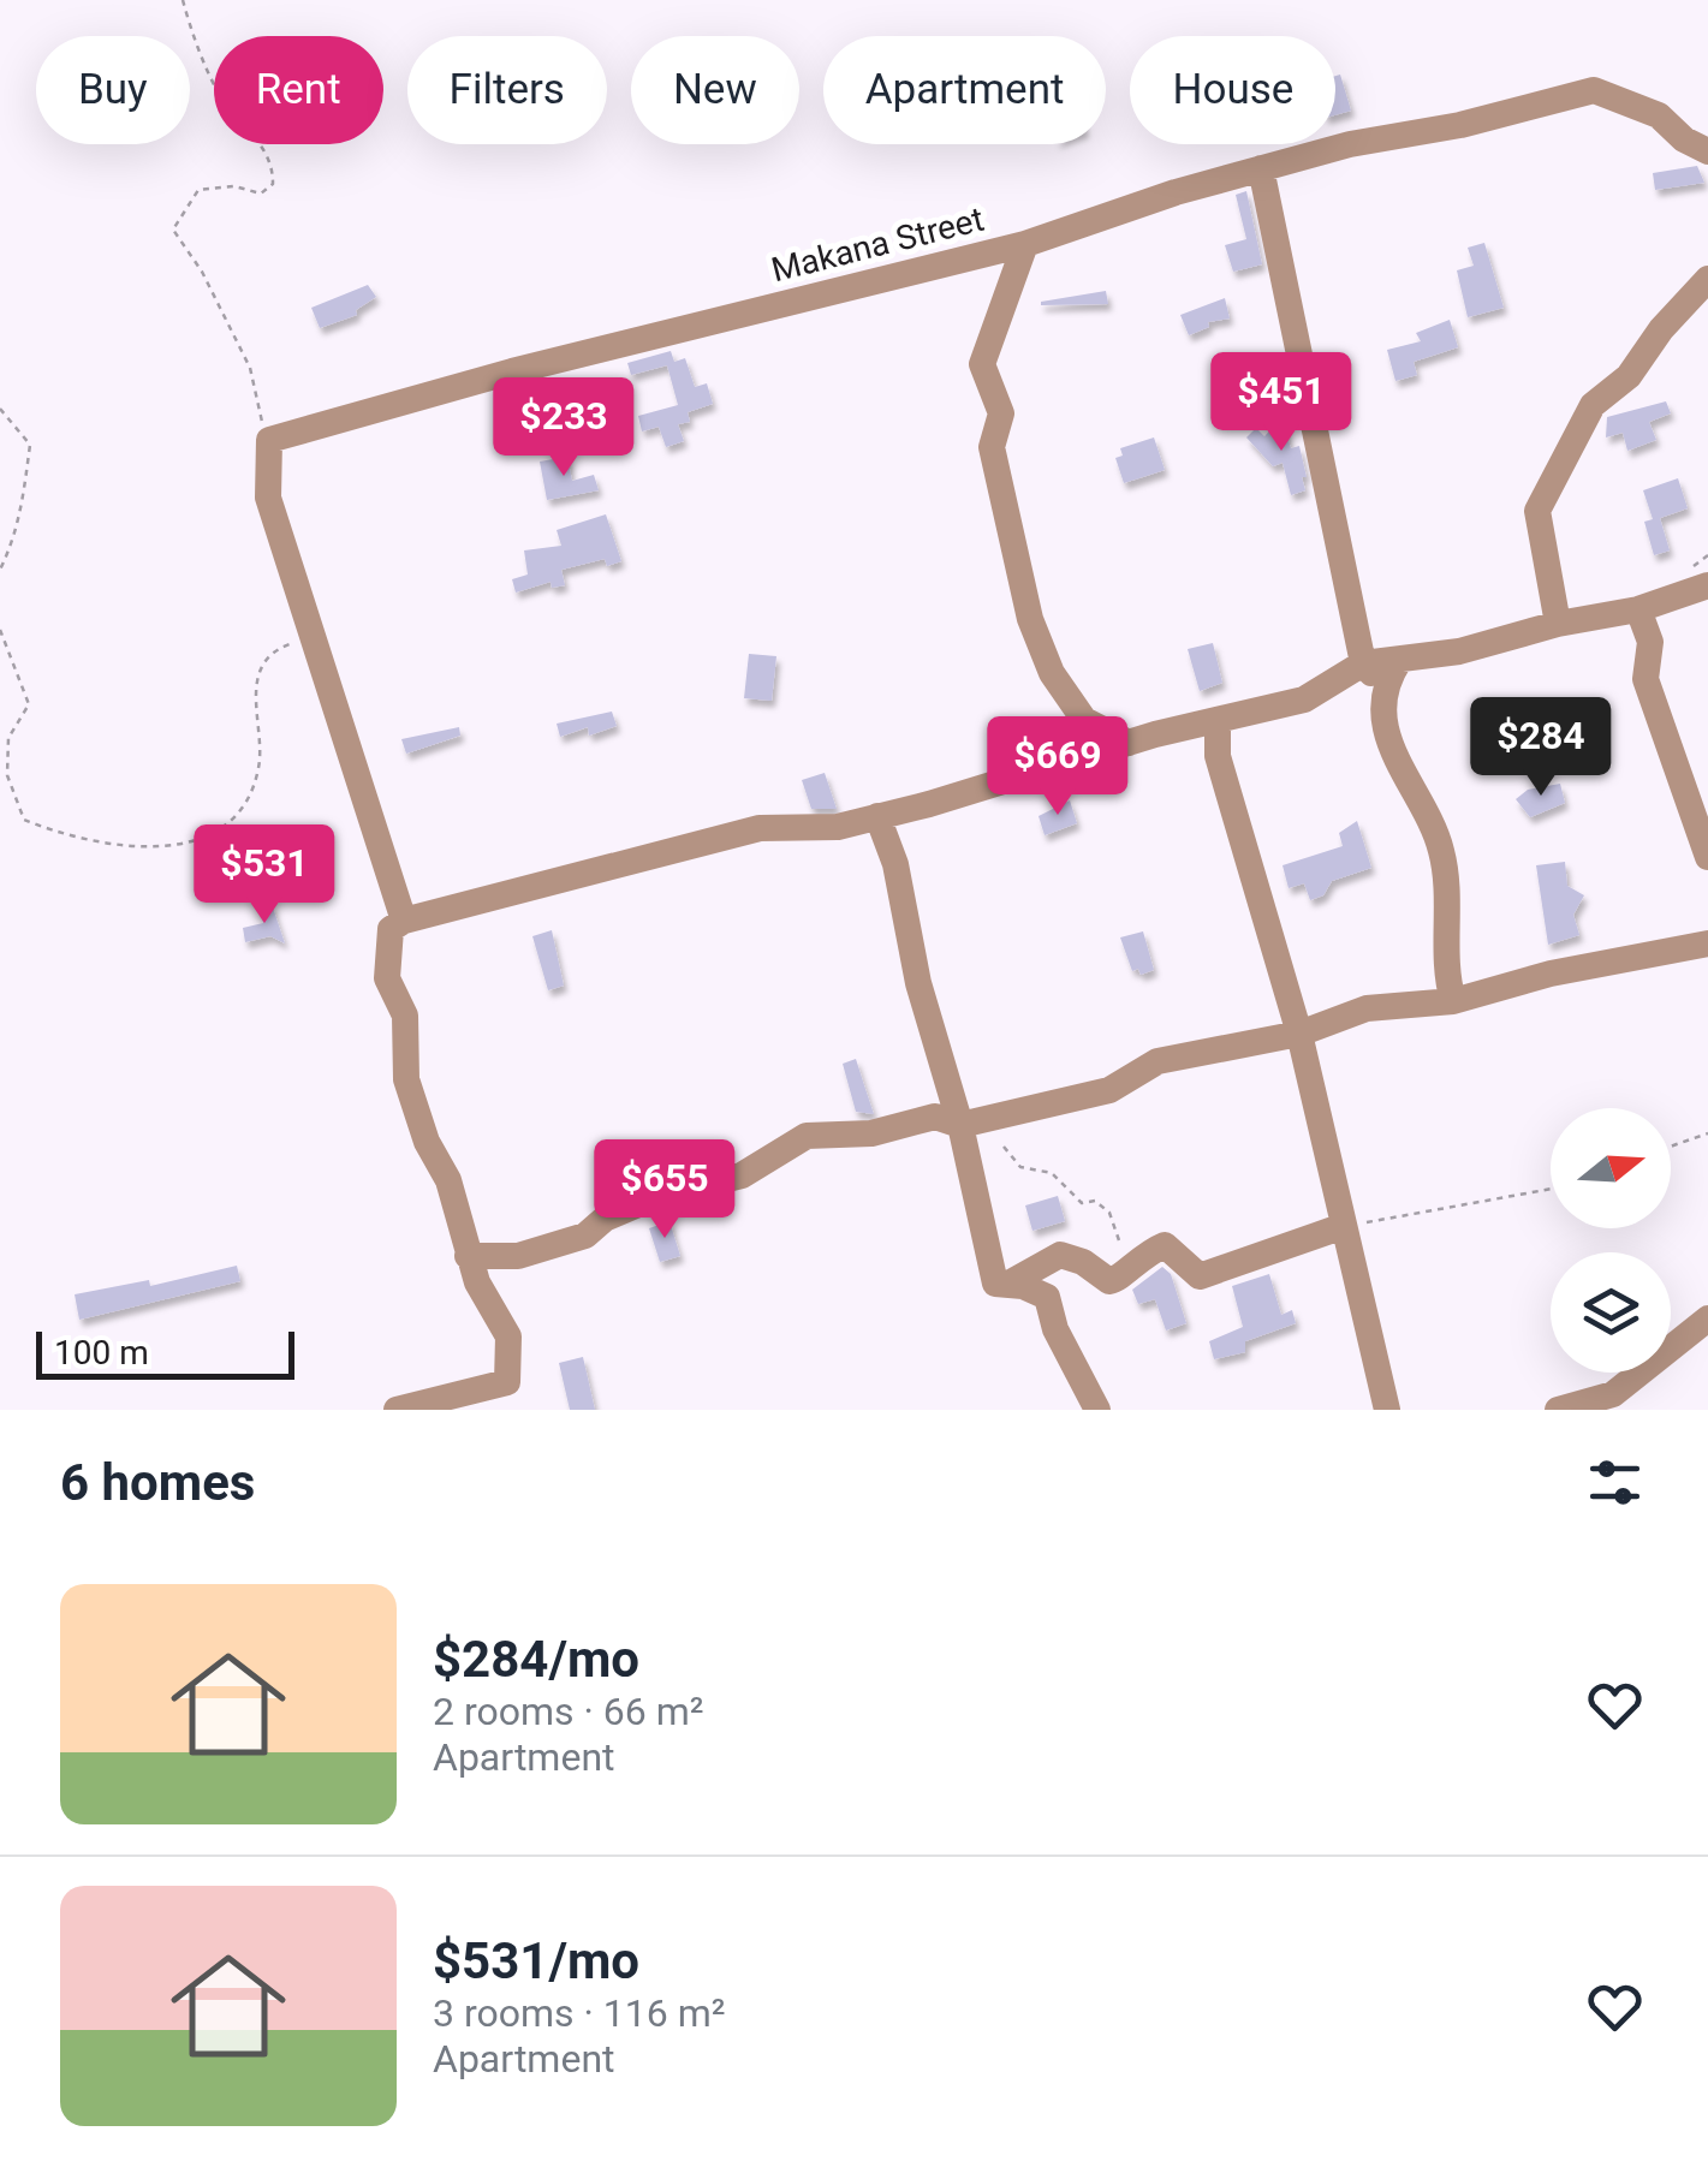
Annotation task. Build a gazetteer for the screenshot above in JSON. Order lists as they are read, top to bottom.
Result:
{
  "streets": {
    "street": ["Makana Street"]
  },
  "scale_bar": "100 m",
  "north": "right",
  "page": {
    "chip": [
      "Buy",
      "Rent",
      "Filters",
      "New",
      "Apartment",
      "House"
    ],
    "price": [
      "$451",
      "$233",
      "$284",
      "$669",
      "$531",
      "$655"
    ],
    "scale": "100 m",
    "heading": "6 homes",
    "list": [
      {
        "name": "$284/mo",
        "note": "2 rooms · 66 m² · Apartment"
      },
      {
        "name": "$531/mo",
        "note": "3 rooms · 116 m² · Apartment"
      }
    ]
  }
}
